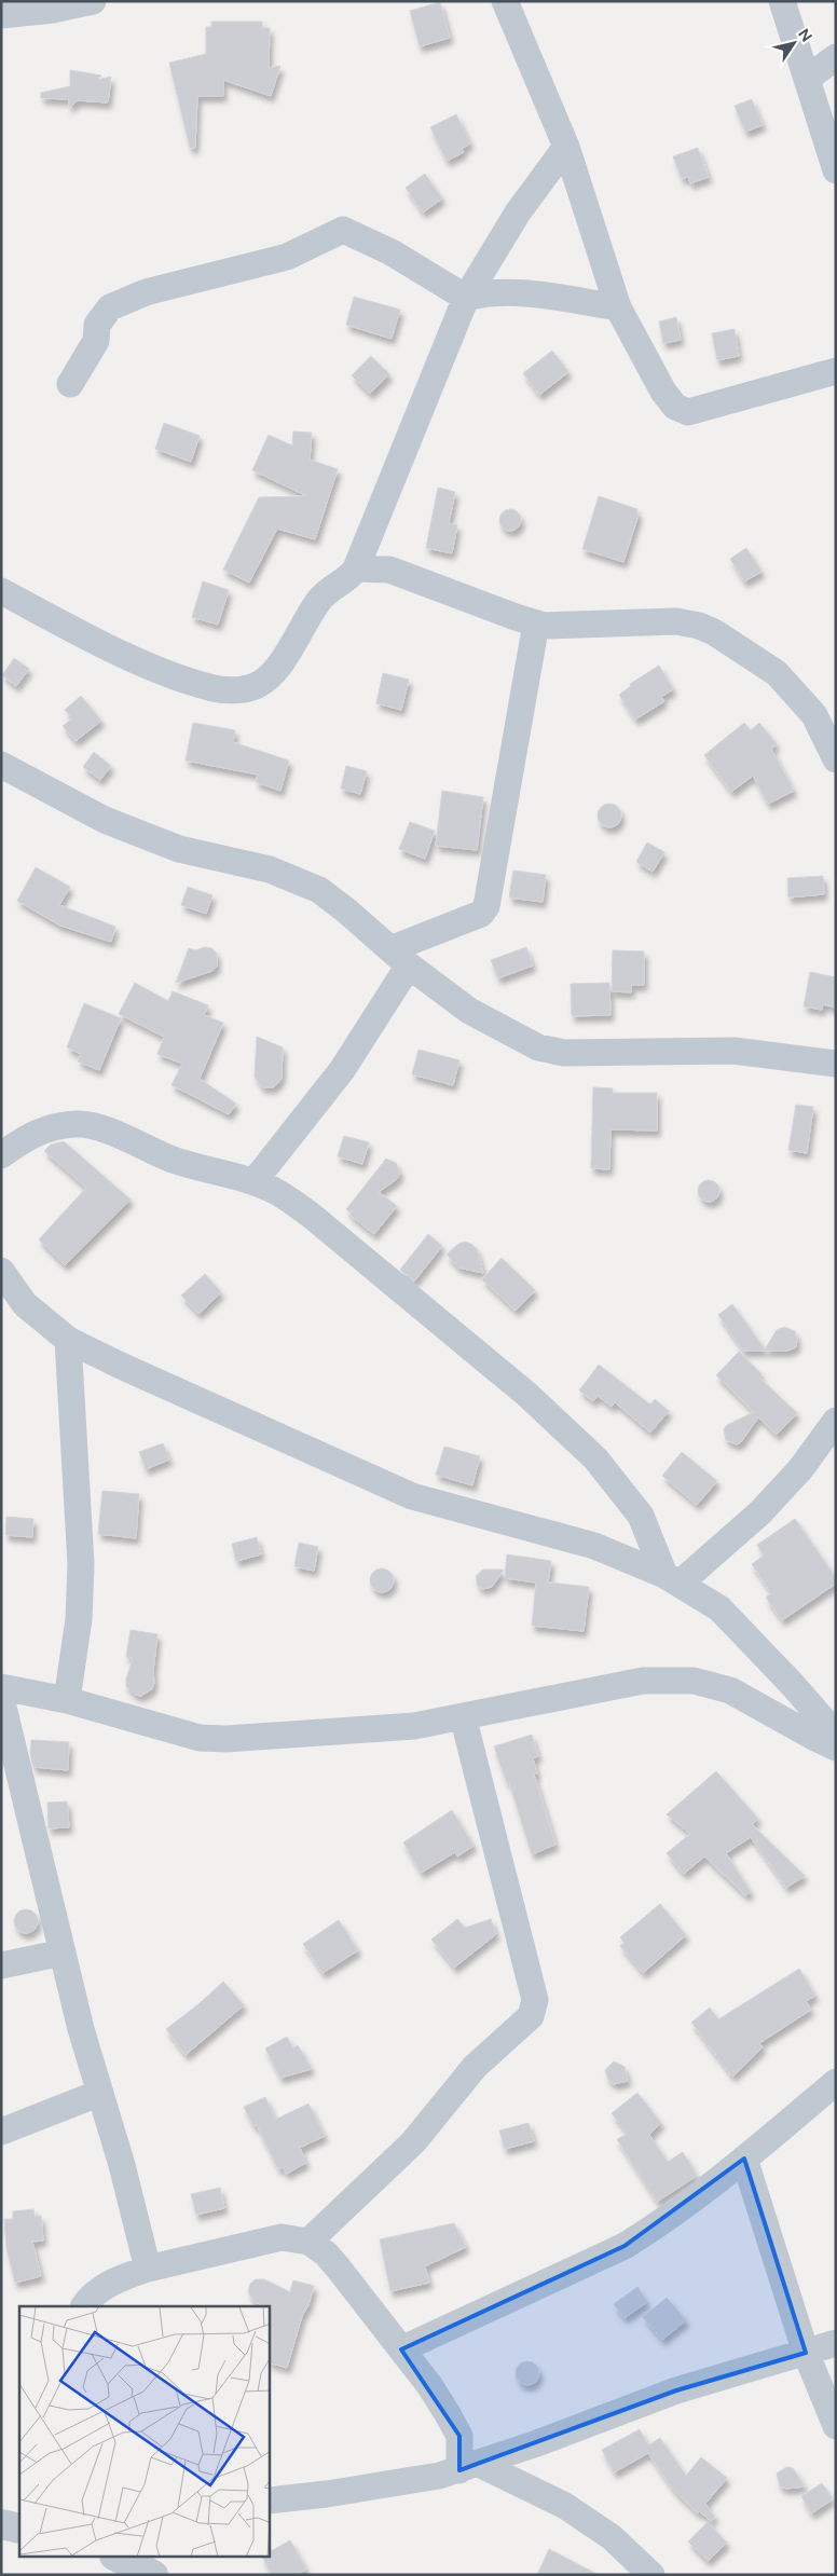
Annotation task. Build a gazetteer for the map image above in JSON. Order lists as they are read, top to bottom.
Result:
{
  "north": "top right"
}
